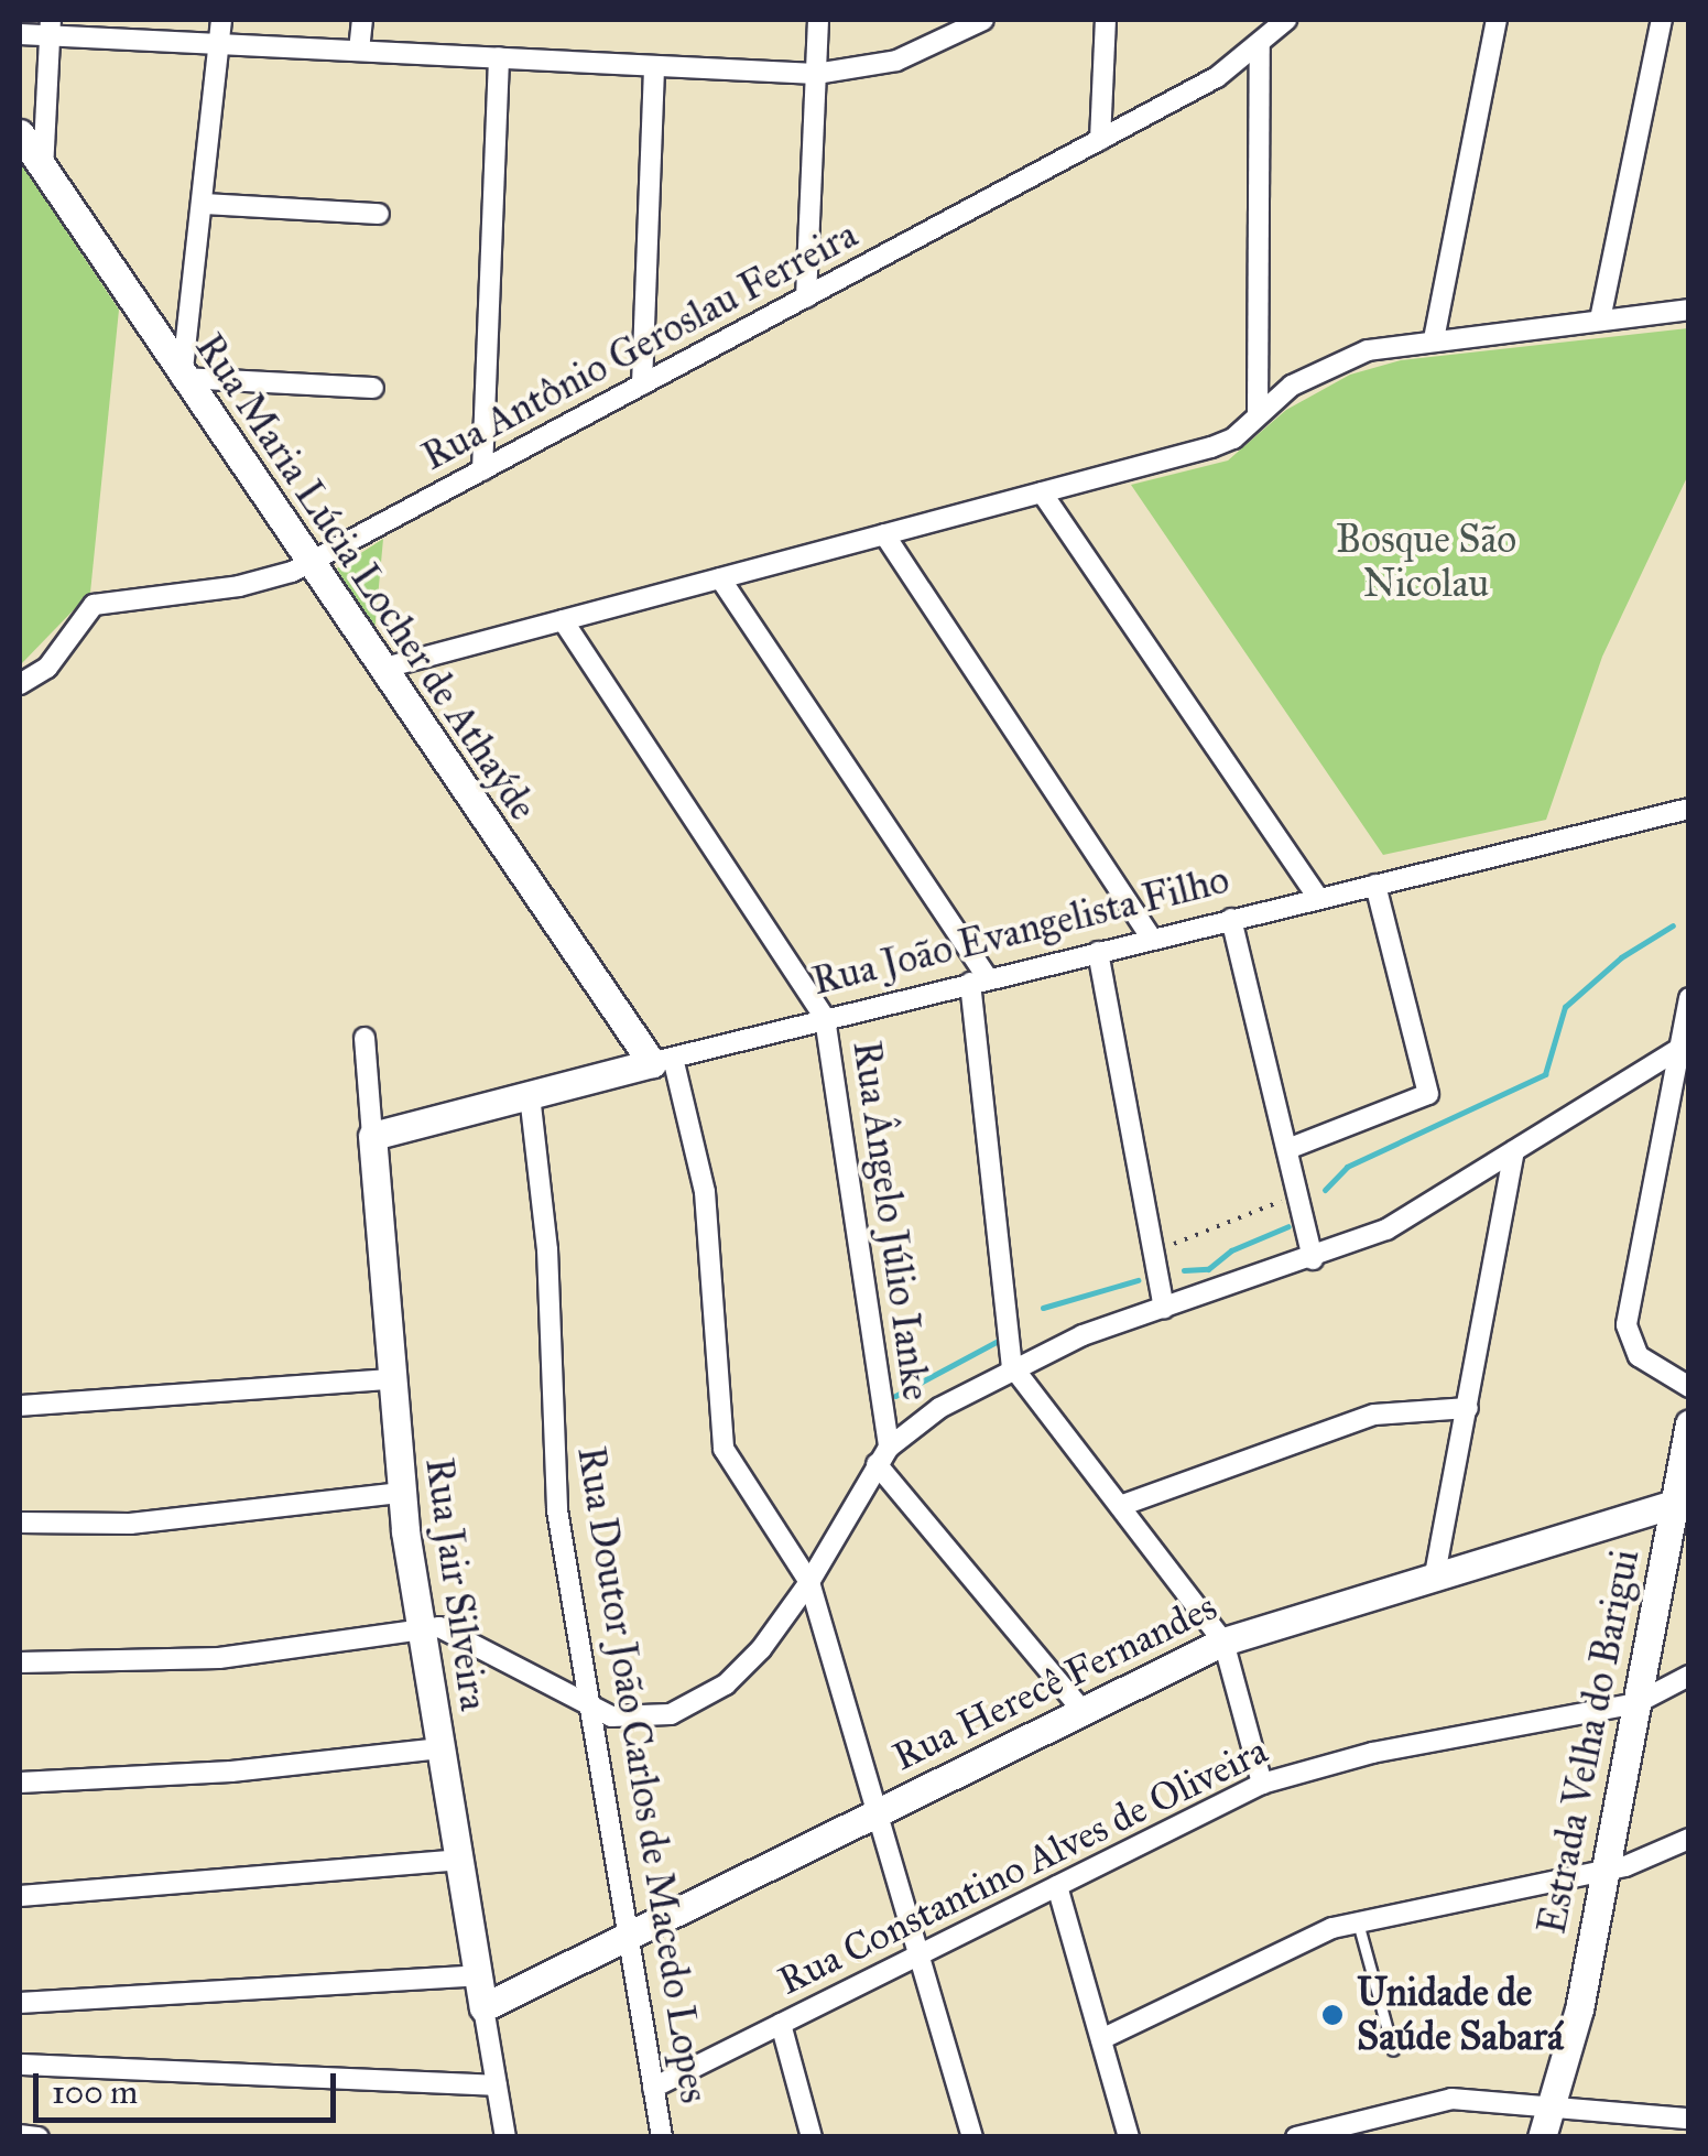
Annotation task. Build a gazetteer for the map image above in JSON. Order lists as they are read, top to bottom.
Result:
{
  "streets": {
    "street": [
      "Rua Antônio Geroslau Ferreira",
      "Rua Maria Lúcia Locher de Athaýde",
      "Rua João Evangelista Filho",
      "Rua Ângelo Júlio Ianke",
      "Rua Jair Silveira",
      "Rua Herecê Fernandes",
      "Estrada Velha do Barigui",
      "Rua Doutor João Carlos de Macedo Lopes",
      "Rua Constantino Alves de Oliveira"
    ]
  },
  "crossings": [
    ["Rua Antônio Geroslau Ferreira", "Rua Maria Lúcia Locher de Athaýde"],
    ["Rua Maria Lúcia Locher de Athaýde", "Rua João Evangelista Filho"],
    ["Rua João Evangelista Filho", "Rua Ângelo Júlio Ianke"],
    ["Rua João Evangelista Filho", "Rua Jair Silveira"],
    ["Rua João Evangelista Filho", "Rua Doutor João Carlos de Macedo Lopes"],
    ["Rua Jair Silveira", "Rua Herecê Fernandes"],
    ["Rua Herecê Fernandes", "Estrada Velha do Barigui"],
    ["Rua Herecê Fernandes", "Rua Doutor João Carlos de Macedo Lopes"],
    ["Estrada Velha do Barigui", "Rua Constantino Alves de Oliveira"],
    ["Rua Doutor João Carlos de Macedo Lopes", "Rua Constantino Alves de Oliveira"]
  ],
  "parks": ["Bosque São Nicolau"],
  "places": ["Unidade de Saúde Sabará"],
  "scale_bar": "100 m"
}
